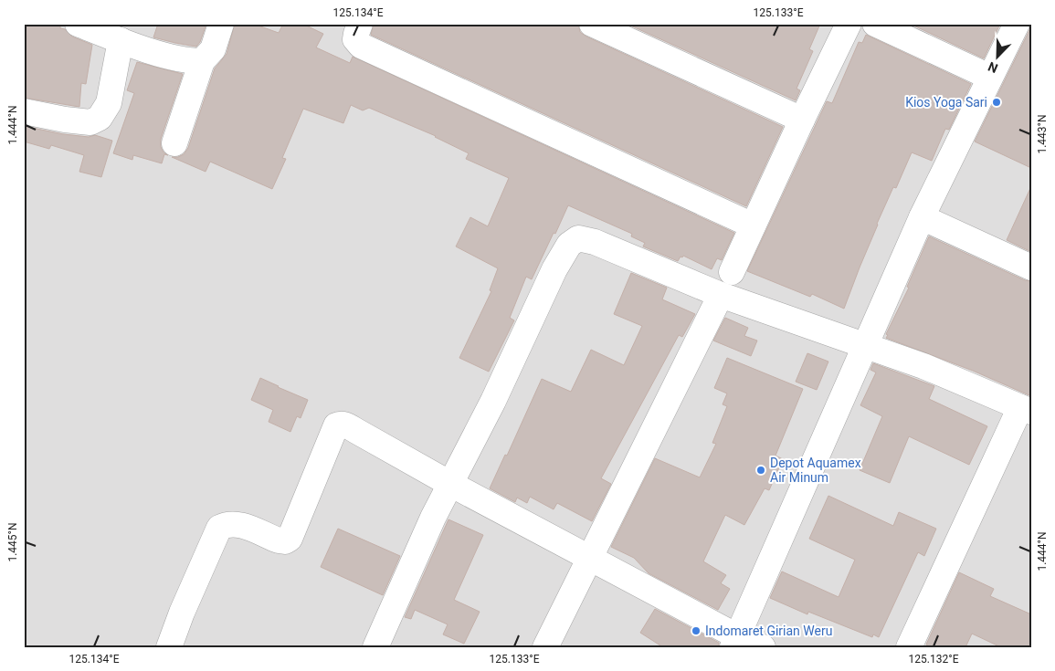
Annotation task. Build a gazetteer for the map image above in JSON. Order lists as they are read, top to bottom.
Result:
{
  "places": ["Kios Yoga Sari", "Depot Aquamex Air Minum", "Indomaret Girian Weru"],
  "north": "bottom left",
  "coordinates": [
    "125.134°E",
    "125.133°E",
    "1.444°N",
    "1.443°N",
    "1.445°N",
    "125.132°E"
  ]
}
